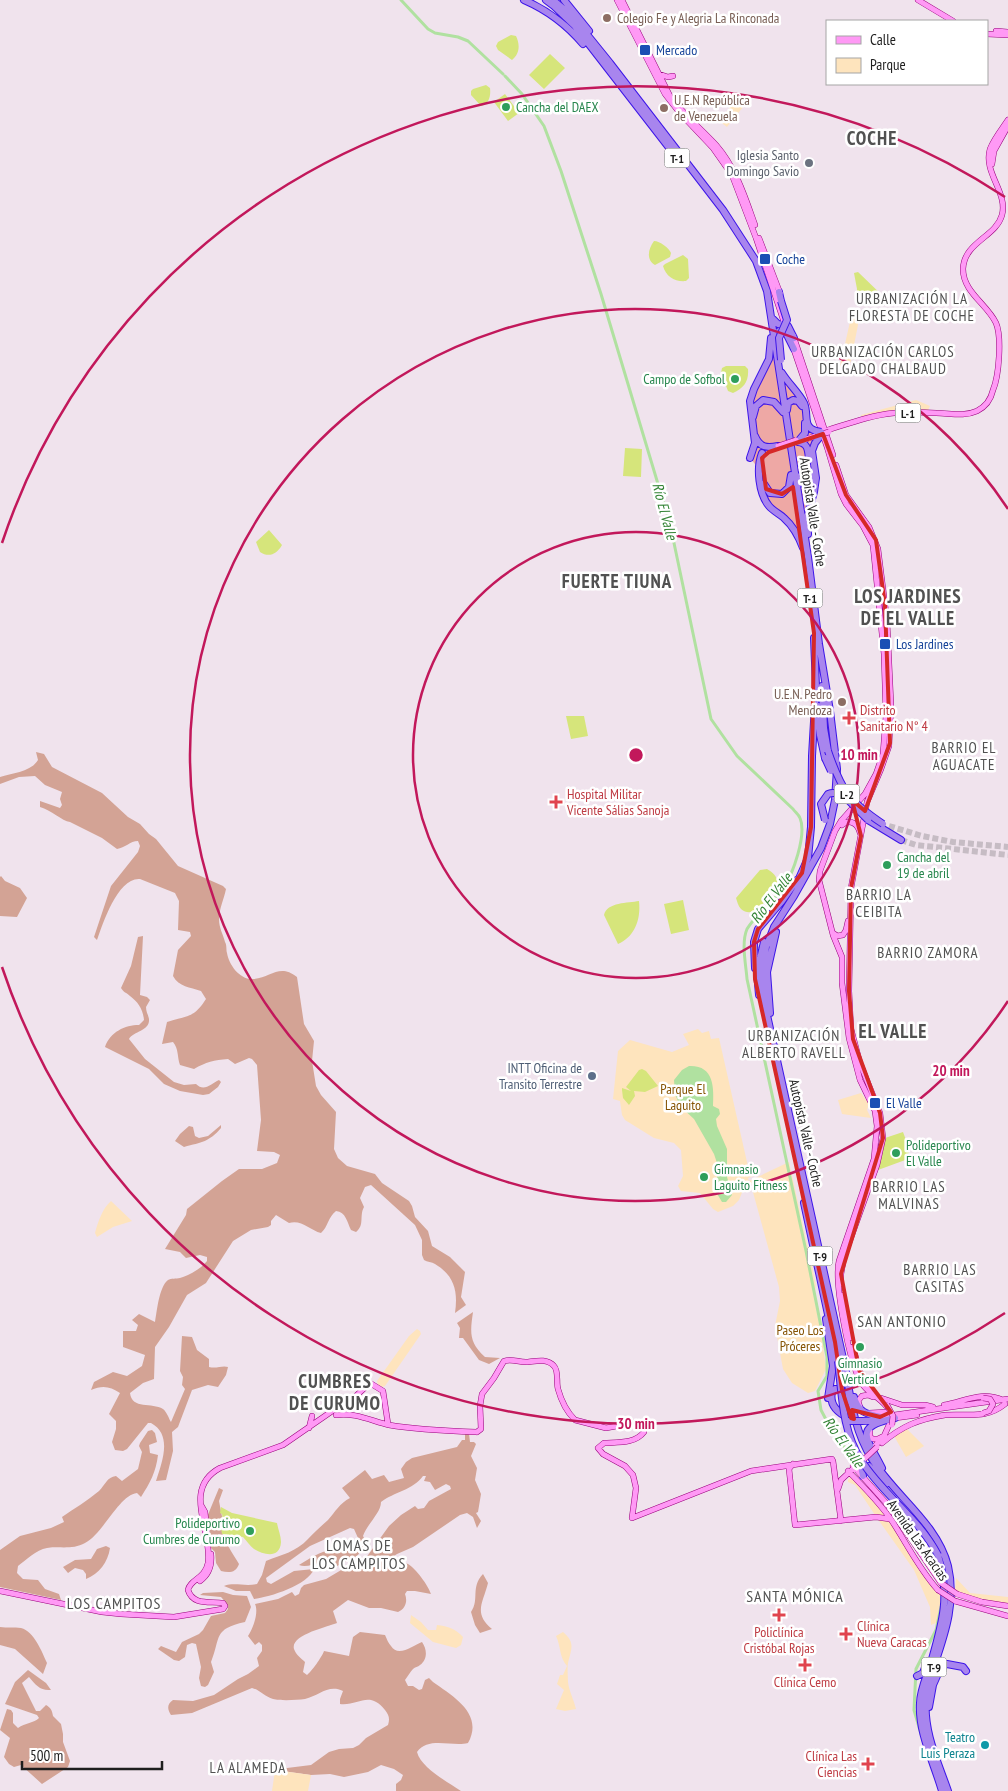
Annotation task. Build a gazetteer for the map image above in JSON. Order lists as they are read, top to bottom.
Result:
{
  "streets": {
    "highway": [
      "T-1",
      "Autopista Valle - Coche",
      "L-2",
      "T-9"
    ],
    "main road": ["L-1", "Avenida Las Acacias"]
  },
  "crossings": [
    ["T-1", "Autopista Valle - Coche"],
    ["Autopista Valle - Coche", "L-2"],
    ["Autopista Valle - Coche", "T-9"]
  ],
  "districts": [
    "COCHE",
    "URBANIZACIÓN LA FLORESTA DE COCHE",
    "URBANIZACIÓN CARLOS DELGADO CHALBAUD",
    "FUERTE TIUNA",
    "LOS JARDINES DE EL VALLE",
    "BARRIO EL AGUACATE",
    "BARRIO LA CEIBITA",
    "BARRIO ZAMORA",
    "EL VALLE",
    "URBANIZACIÓN ALBERTO RAVELL",
    "BARRIO LAS MALVINAS",
    "BARRIO LAS CASITAS",
    "SAN ANTONIO",
    "CUMBRES DE CURUMO",
    "LOMAS DE LOS CAMPITOS",
    "SANTA MÓNICA",
    "LOS CAMPITOS",
    "LA ALAMEDA"
  ],
  "water": ["Río El Valle"],
  "parks": ["Parque El Laguito", "Paseo Los Próceres"],
  "places": {
    "other": [
      "Colegio Fe y Alegria La Rinconada",
      "Cancha del DAEX",
      "U.E.N República de Venezuela",
      "Iglesia Santo Domingo Savio",
      "Campo de Sofbol",
      "U.E.N. Pedro Mendoza",
      "Cancha del 19 de abril",
      "INTT Oficina de Transito Terrestre",
      "Polideportivo El Valle",
      "Gimnasio Laguito Fitness",
      "Gimnasio Vertical",
      "Polideportivo Cumbres de Curumo",
      "Teatro Luis Peraza"
    ],
    "transit": [
      "Mercado",
      "Coche",
      "Los Jardines",
      "El Valle"
    ],
    "health": [
      "Distrito Sanitario N° 4",
      "Hospital Militar Vicente Sálias Sanoja",
      "Policlínica Cristóbal Rojas",
      "Clínica Nueva Caracas",
      "Clínica Cemo",
      "Clínica Las Ciencias"
    ]
  },
  "legend": ["Calle", "Parque"],
  "scale_bar": "500 m",
  "rings": ["10 min", "20 min", "30 min"]
}
